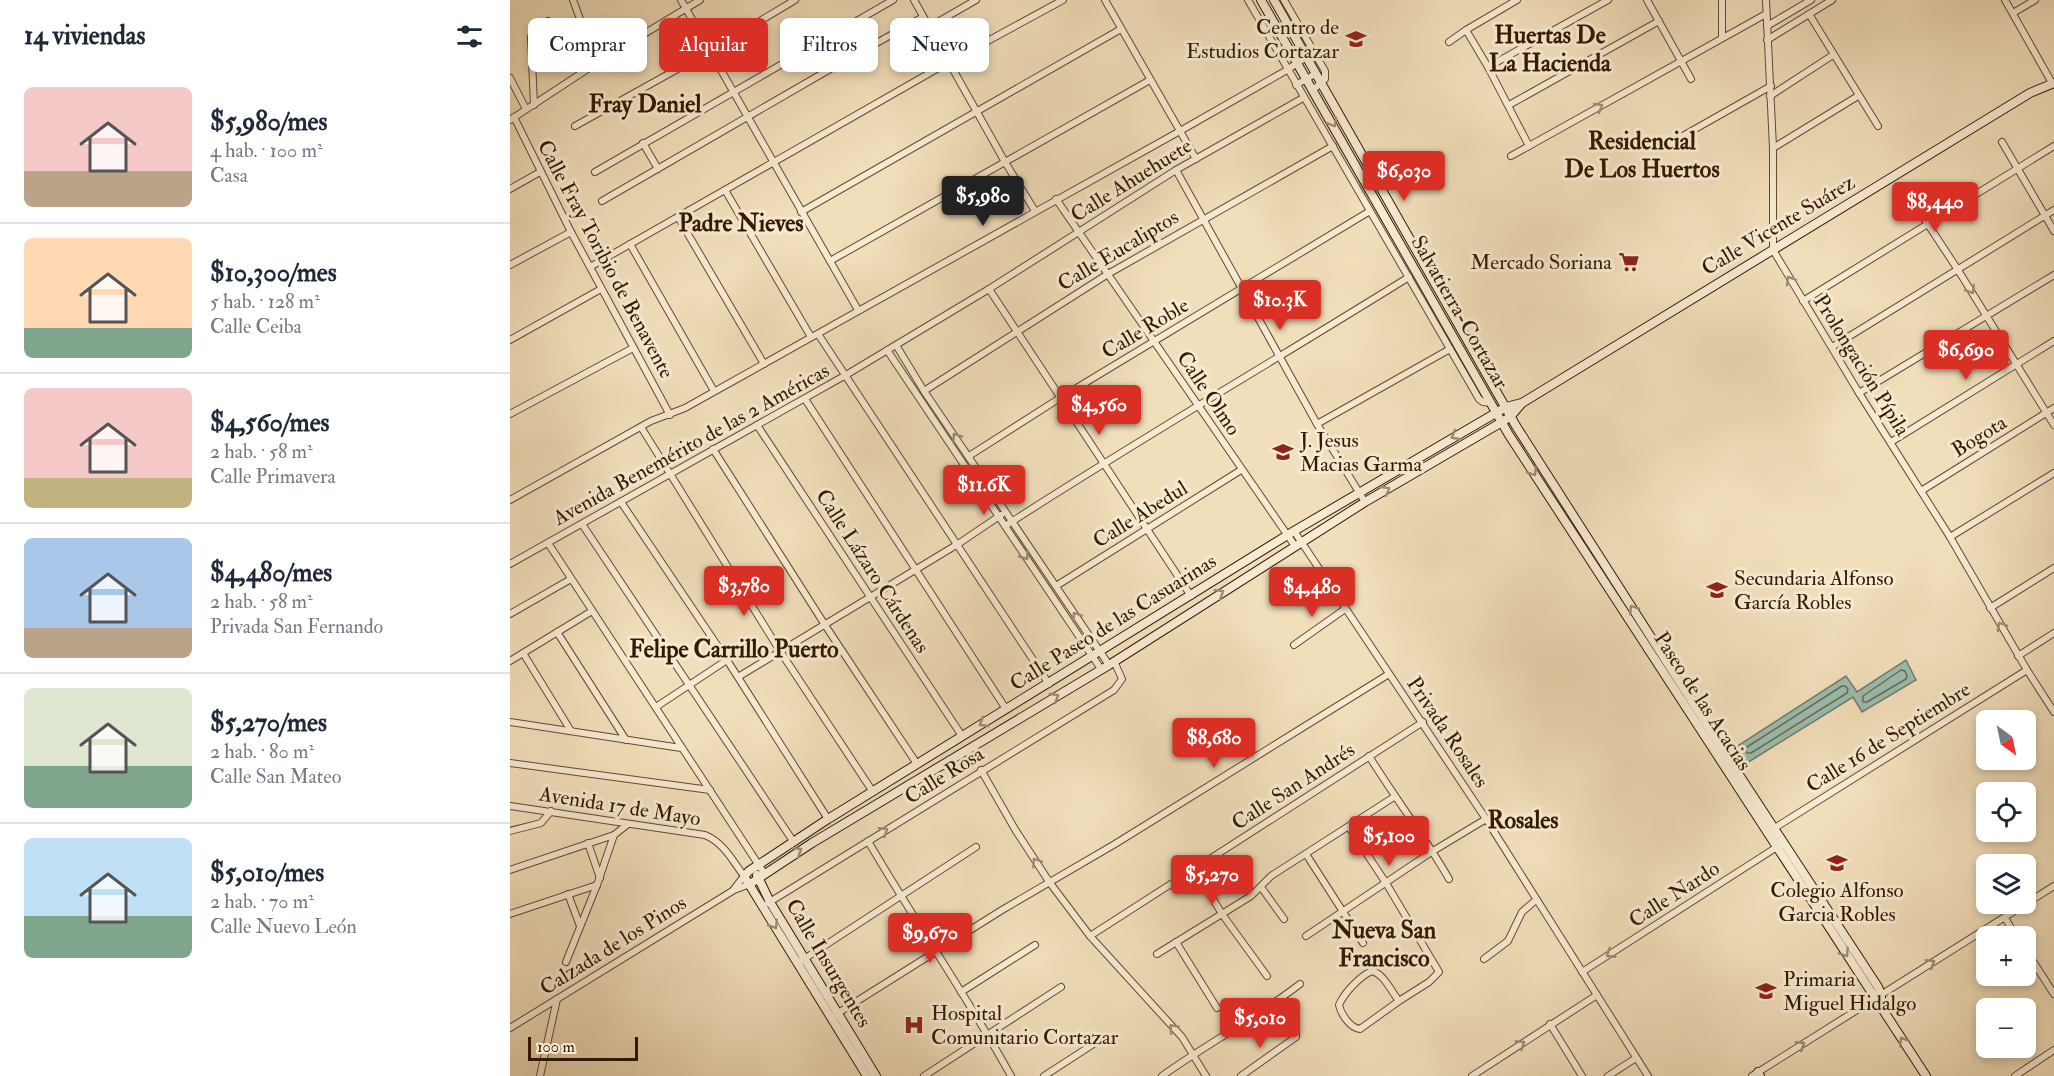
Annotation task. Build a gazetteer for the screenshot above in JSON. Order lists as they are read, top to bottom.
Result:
{
  "streets": {
    "main road": [
      "Calle Vicente Suárez",
      "Salvatierra-Cortazar",
      "Calle Paseo de las Casuarinas",
      "Paseo de las Acacias",
      "Calle Insurgentes"
    ],
    "street": [
      "Calle Ahuehuete",
      "Calle Eucaliptos",
      "Calle Fray Toribio de Benavente",
      "Calle Roble",
      "Prolongación Pípila",
      "Calle Olmo",
      "Bogota",
      "Avenida Benemérito de las 2 Américas",
      "Calle Abedul",
      "Calle Lázaro Cárdenas",
      "Privada Rosales",
      "Calle 16 de Septiembre",
      "Calle Rosa",
      "Calle San Andrés",
      "Avenida 17 de Mayo",
      "Calle Nardo",
      "Calzada de los Pinos"
    ]
  },
  "crossings": [
    ["Calle Ahuehuete", "Calle Olmo"],
    ["Calle Ahuehuete", "Avenida Benemérito de las 2 Américas"],
    ["Calle Vicente Suárez", "Salvatierra-Cortazar"],
    ["Calle Vicente Suárez", "Prolongación Pípila"],
    ["Calle Vicente Suárez", "Calle Paseo de las Casuarinas"],
    ["Calle Vicente Suárez", "Paseo de las Acacias"],
    ["Calle Eucaliptos", "Calle Olmo"],
    ["Salvatierra-Cortazar", "Calle Paseo de las Casuarinas"],
    ["Salvatierra-Cortazar", "Paseo de las Acacias"],
    ["Calle Roble", "Calle Olmo"],
    ["Prolongación Pípila", "Bogota"],
    ["Prolongación Pípila", "Calle 16 de Septiembre"],
    ["Calle Olmo", "Calle Abedul"],
    ["Calle Olmo", "Calle Paseo de las Casuarinas"],
    ["Calle Olmo", "Privada Rosales"],
    ["Avenida Benemérito de las 2 Américas", "Calle Lázaro Cárdenas"],
    ["Calle Lázaro Cárdenas", "Calle Paseo de las Casuarinas"],
    ["Calle Paseo de las Casuarinas", "Paseo de las Acacias"],
    ["Calle Paseo de las Casuarinas", "Privada Rosales"],
    ["Calle Paseo de las Casuarinas", "Calle Rosa"],
    ["Calle Paseo de las Casuarinas", "Avenida 17 de Mayo"],
    ["Calle Paseo de las Casuarinas", "Calzada de los Pinos"],
    ["Calle Paseo de las Casuarinas", "Calle Insurgentes"],
    ["Paseo de las Acacias", "Calle 16 de Septiembre"],
    ["Paseo de las Acacias", "Calle Nardo"],
    ["Privada Rosales", "Calle San Andrés"],
    ["Privada Rosales", "Calle Nardo"],
    ["Calle Rosa", "Calle Insurgentes"],
    ["Avenida 17 de Mayo", "Calzada de los Pinos"],
    ["Avenida 17 de Mayo", "Calle Insurgentes"],
    ["Calzada de los Pinos", "Calle Insurgentes"]
  ],
  "one_way": ["Calle Nardo"],
  "districts": [
    "Huertas De La Hacienda",
    "Fray Daniel",
    "Residencial De Los Huertos",
    "Padre Nieves",
    "Felipe Carrillo Puerto",
    "Rosales",
    "Nueva San Francisco"
  ],
  "places": {
    "school or university": [
      "Centro de Estudios Cortazar",
      "J. Jesus Macias Garma",
      "Secundaria Alfonso García Robles",
      "Colegio Alfonso Garcia Robles",
      "Primaria Miguel Hidalgo"
    ],
    "supermarket": ["Mercado Soriana"],
    "hospital": ["Hospital Comunitario Cortazar"]
  },
  "scale_bar": "100 m",
  "north": "bottom right",
  "page": {
    "heading": "14 viviendas",
    "chip": [
      "Comprar",
      "Alquilar",
      "Filtros",
      "Nuevo"
    ],
    "list": [
      {
        "name": "$5,980/mes",
        "note": "4 hab. · 100 m² · Casa"
      },
      {
        "name": "$10,300/mes",
        "note": "5 hab. · 128 m² · Calle Ceiba"
      },
      {
        "name": "$4,560/mes",
        "note": "2 hab. · 58 m² · Calle Primavera"
      },
      {
        "name": "$4,480/mes",
        "note": "2 hab. · 58 m² · Privada San Fernando"
      },
      {
        "name": "$5,270/mes",
        "note": "2 hab. · 80 m² · Calle San Mateo"
      },
      {
        "name": "$5,010/mes",
        "note": "2 hab. · 70 m² · Calle Nuevo León"
      }
    ],
    "price": [
      "$6,030",
      "$5,980",
      "$8,440",
      "$10.3K",
      "$6,690",
      "$4,560",
      "$11.6K",
      "$3,780",
      "$4,480",
      "$8,680",
      "$5,100",
      "$5,270",
      "$9,670",
      "$5,010"
    ],
    "map_buttons": ["+", "−"],
    "scale": "100 m"
  }
}
